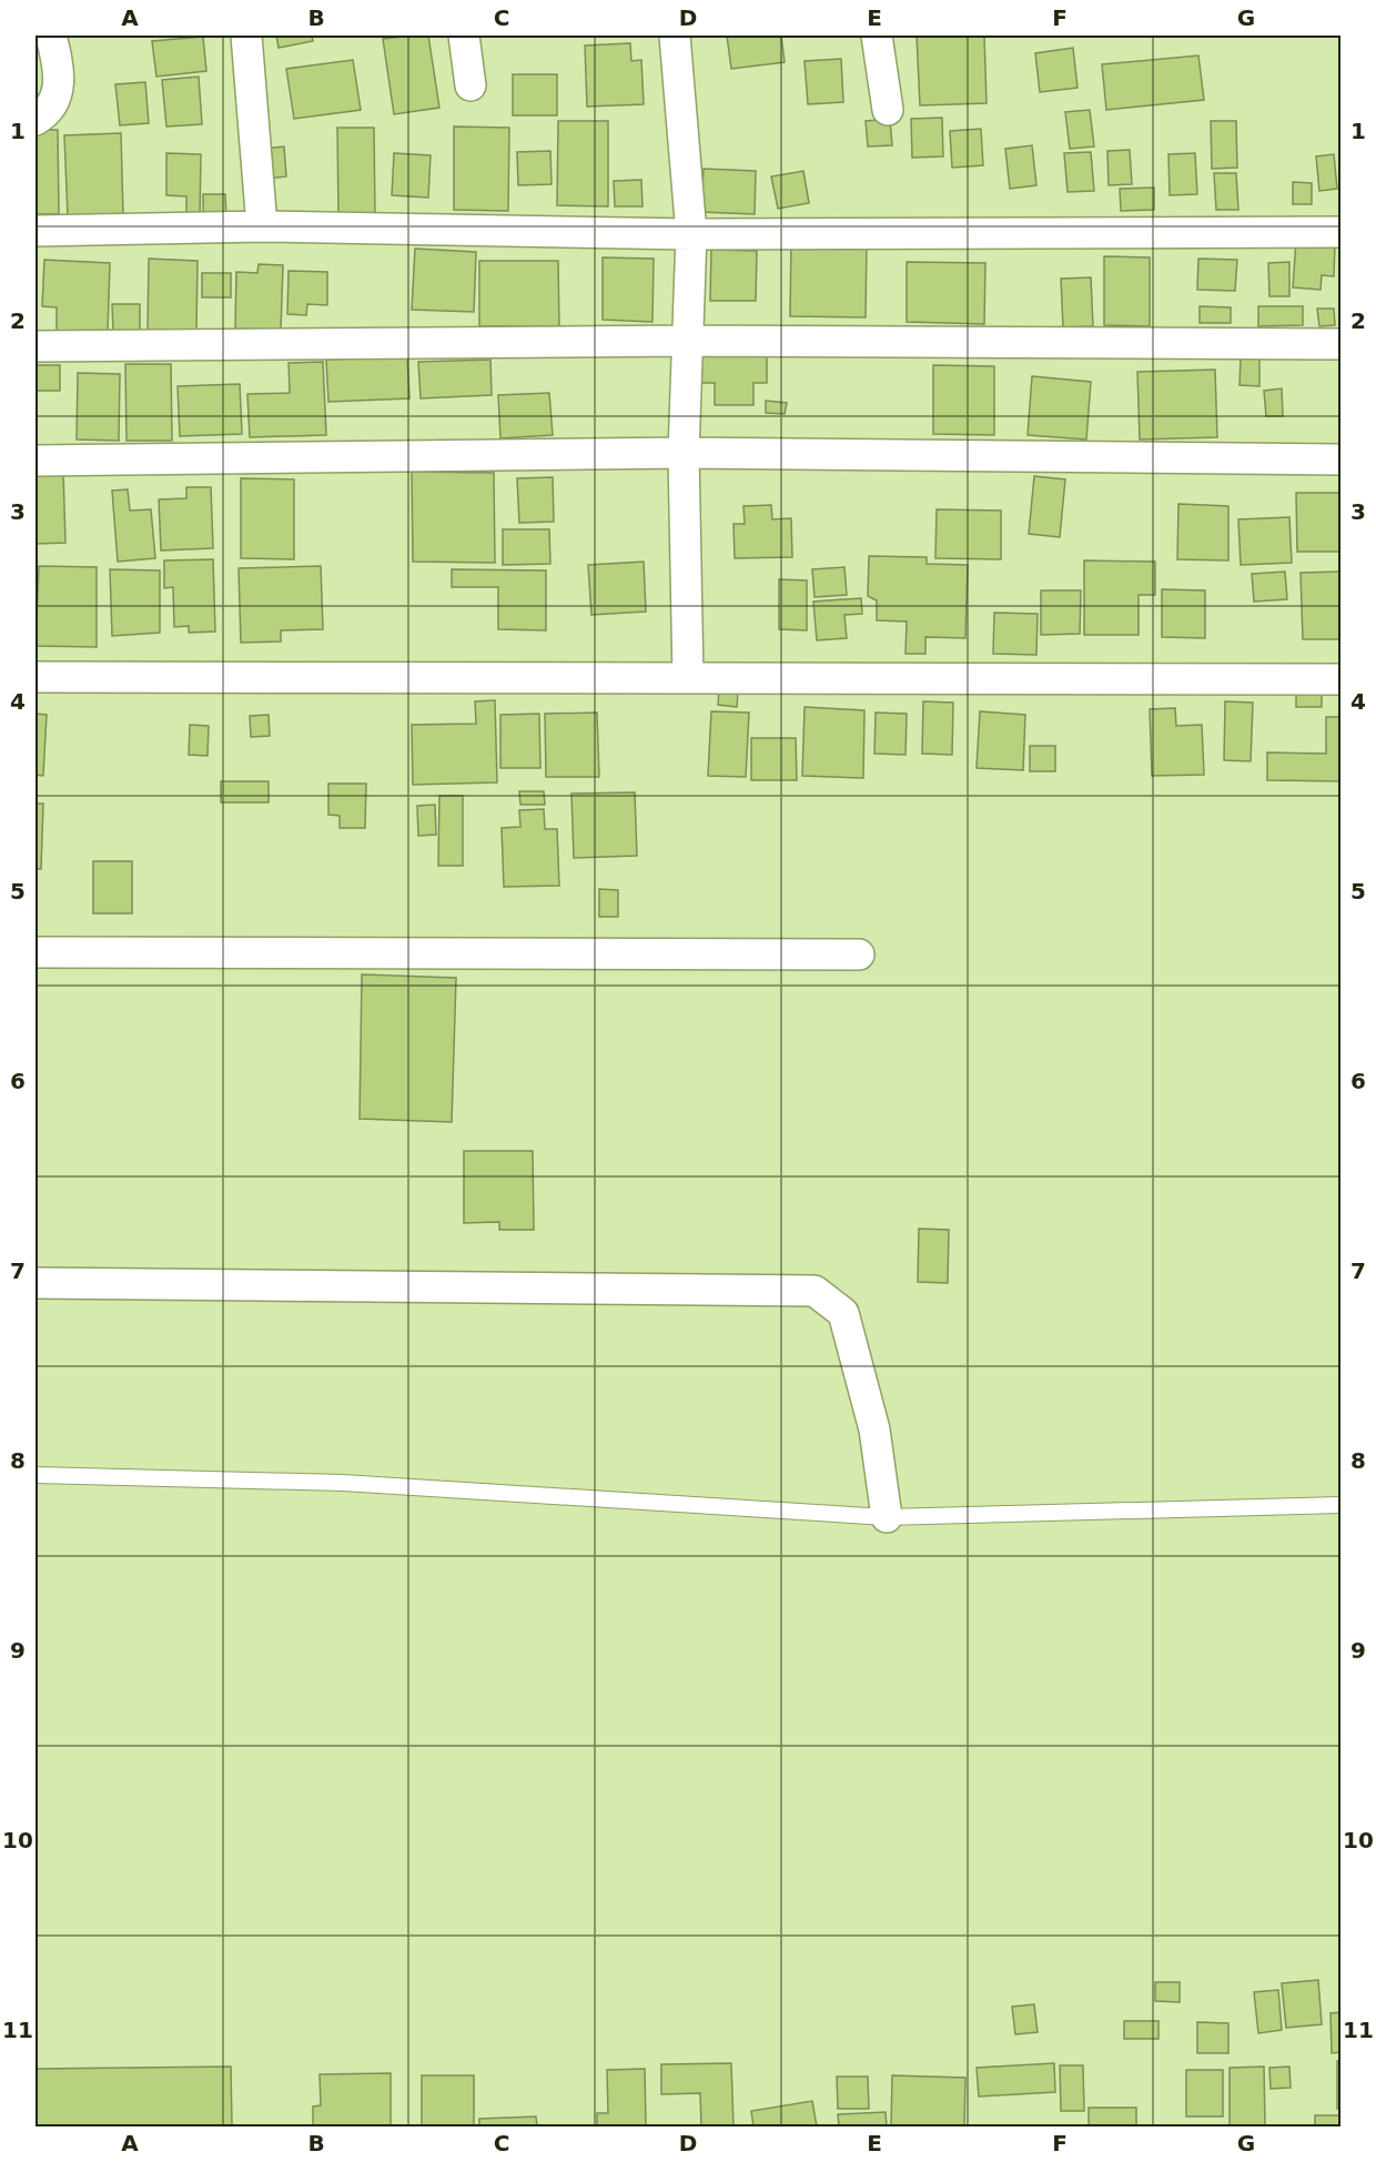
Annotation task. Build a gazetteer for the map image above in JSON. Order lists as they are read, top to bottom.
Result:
{
  "grid": {
    "columns": [
      "A",
      "B",
      "C",
      "D",
      "E",
      "F",
      "G"
    ],
    "rows": [
      "1",
      "2",
      "3",
      "4",
      "5",
      "6",
      "7",
      "8",
      "9",
      "10",
      "11"
    ]
  }
}
